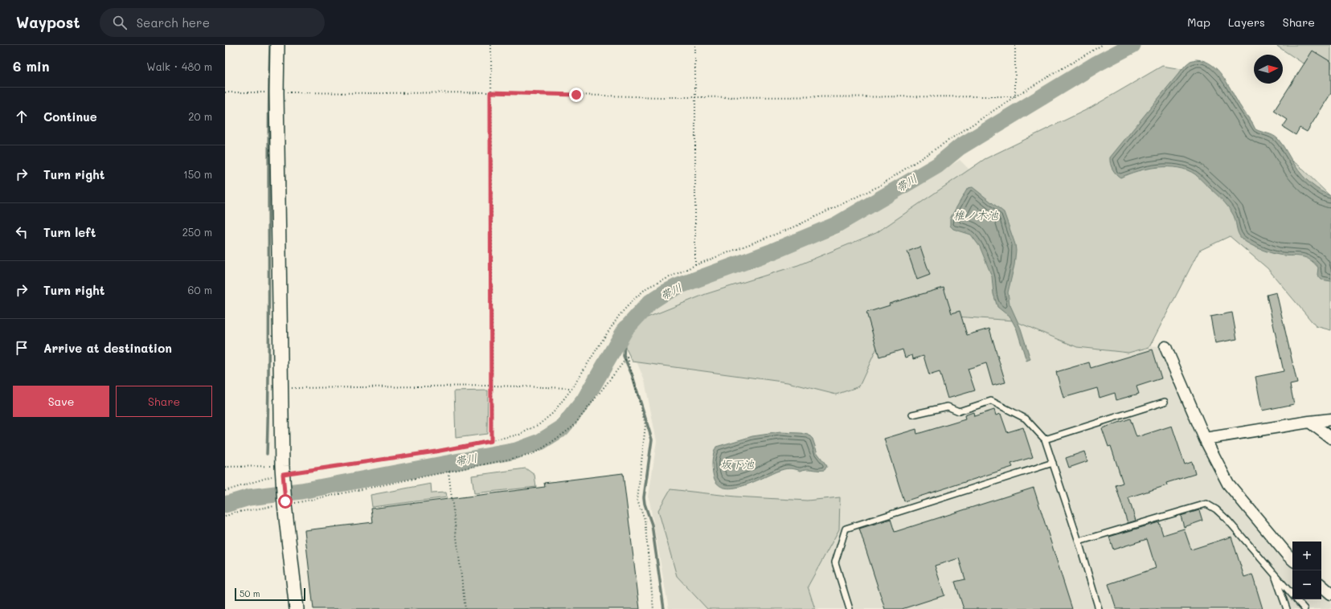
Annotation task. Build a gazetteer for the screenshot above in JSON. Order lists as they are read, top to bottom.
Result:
{
  "water": ["帯川", "椎ノ木池", "坂下池"],
  "scale_bar": "50 m",
  "north": "right",
  "page": {
    "header": "Waypost",
    "search": "Search here",
    "nav": ["Map", "Layers", "Share"],
    "heading": ["6 min", "Walk · 480 m"],
    "list": [
      ["Continue", "20 m"],
      ["Turn right", "150 m"],
      ["Turn left", "250 m"],
      ["Turn right", "60 m"],
      "Arrive at destination"
    ],
    "buttons": ["Save", "Share"],
    "map_buttons": ["+", "−"],
    "scale": "50 m"
  }
}
